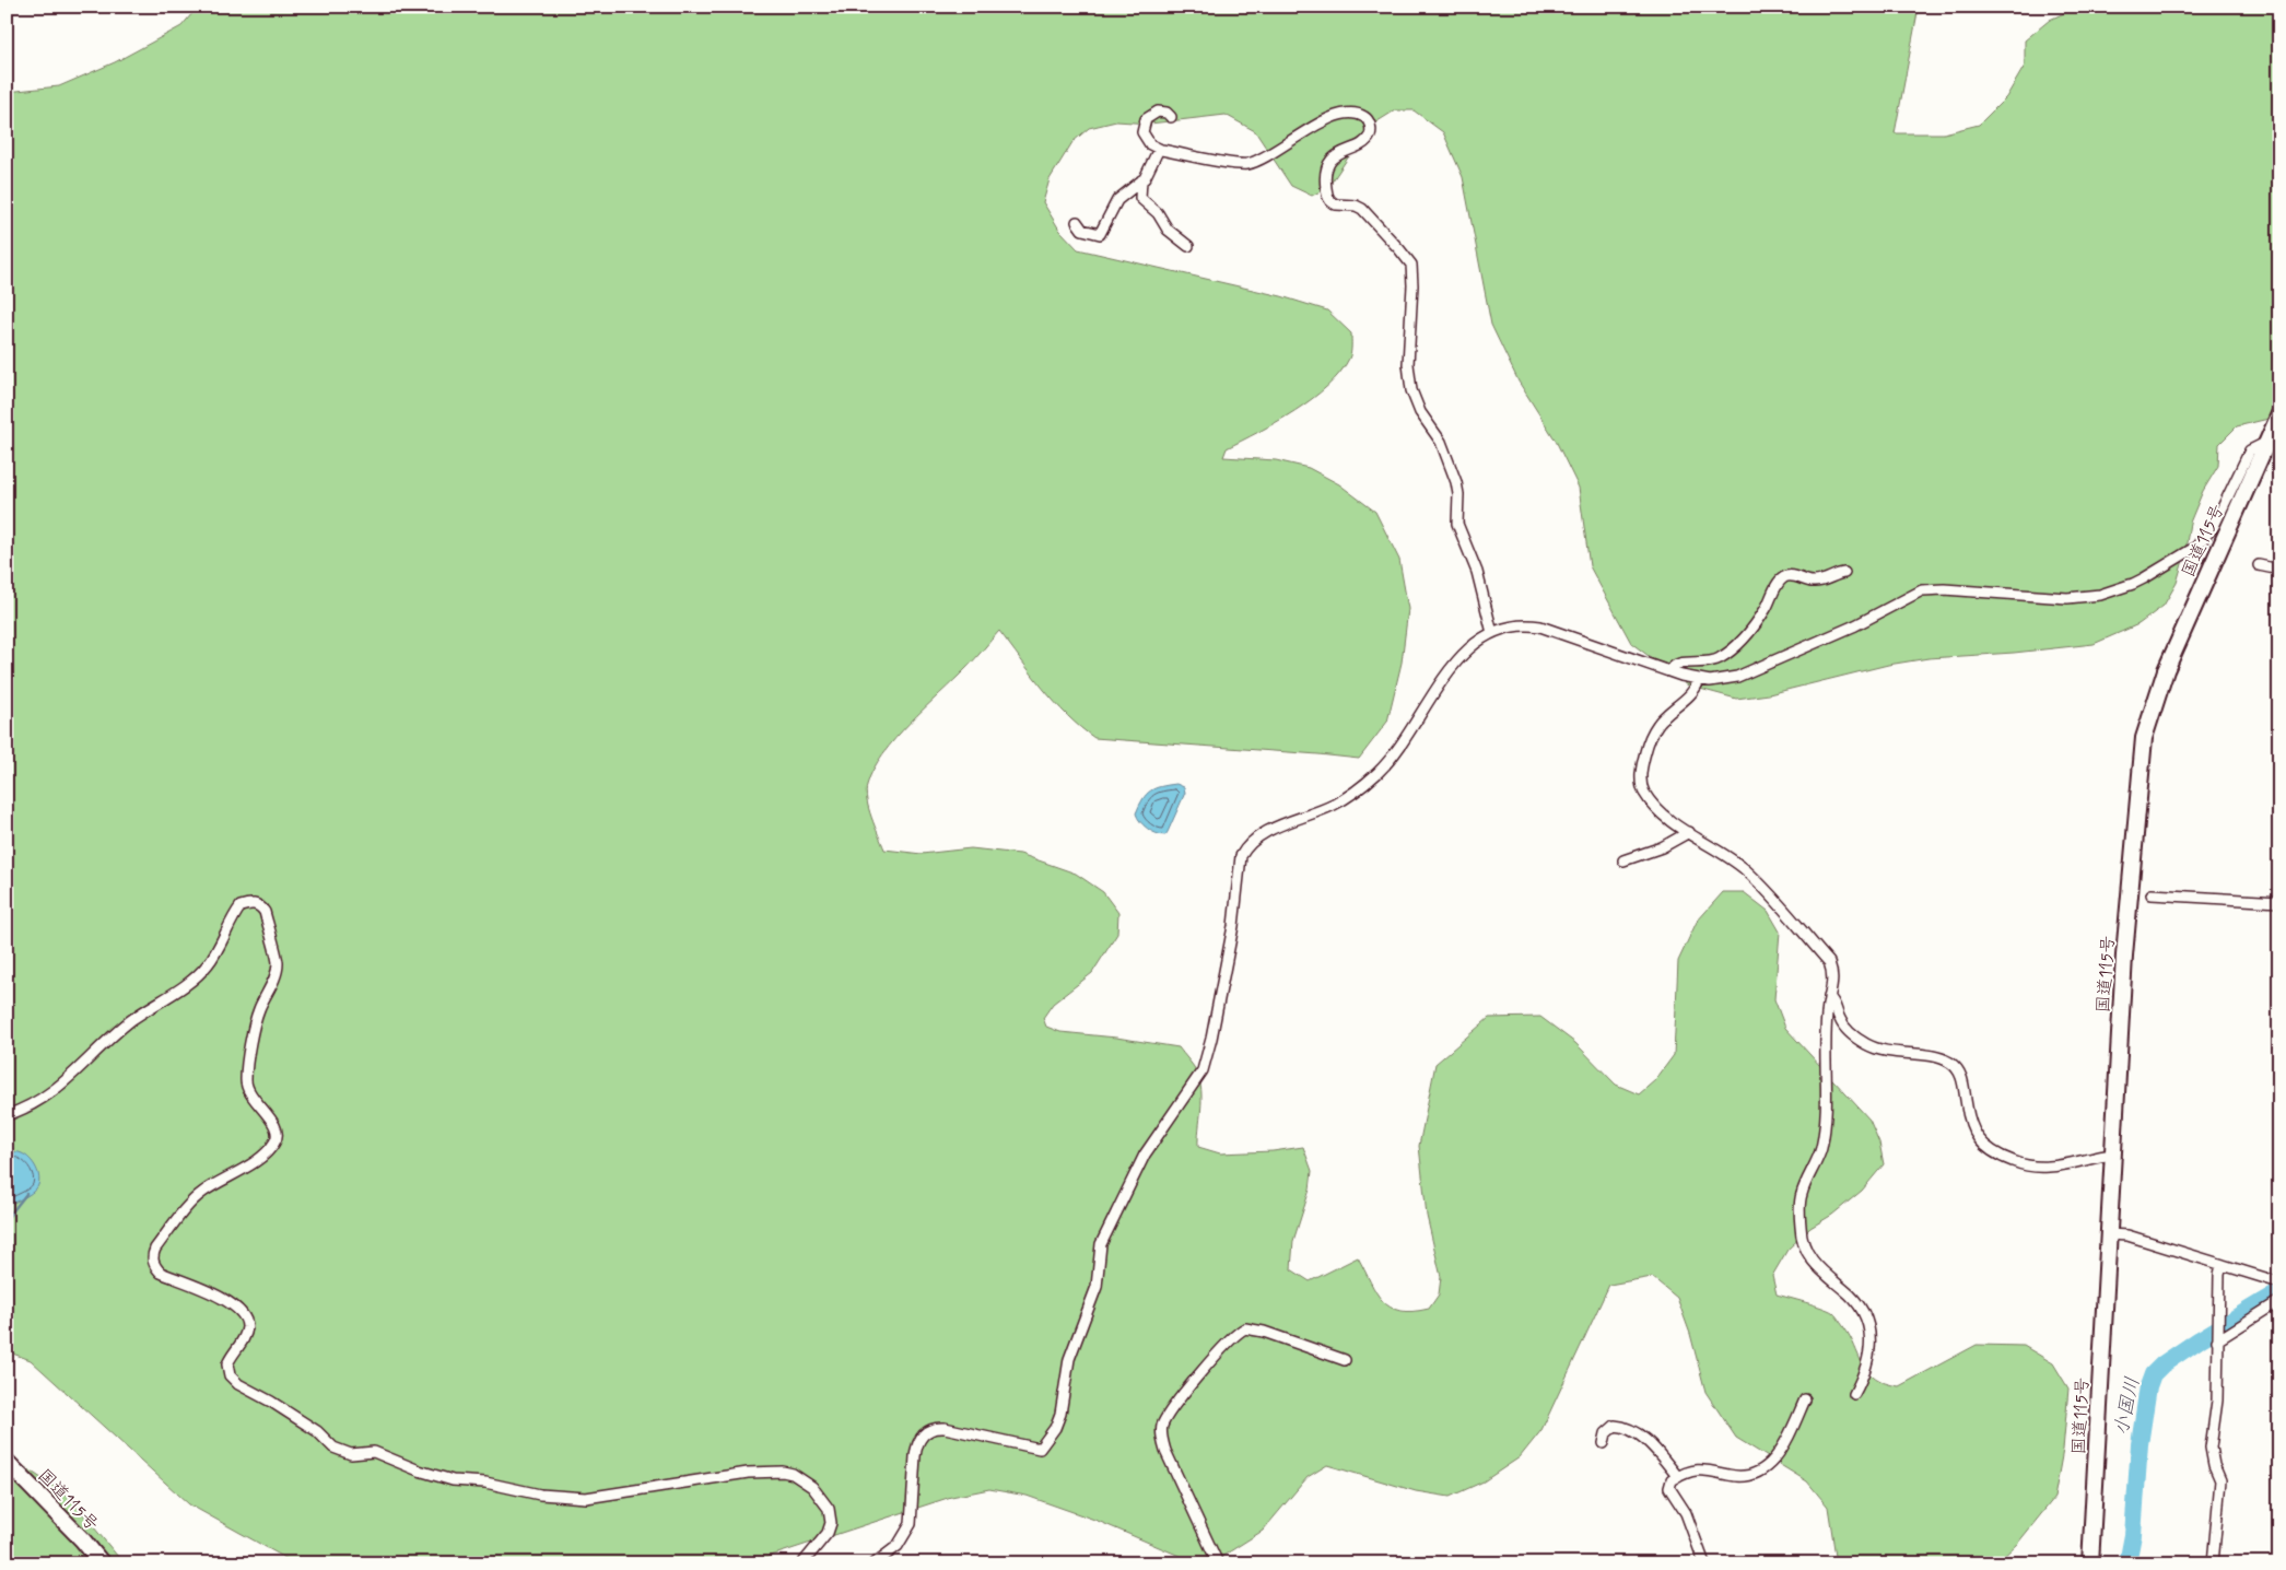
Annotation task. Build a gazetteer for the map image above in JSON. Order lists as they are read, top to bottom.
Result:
{
  "streets": {
    "highway": ["国道115号"]
  },
  "water": ["小国川"]
}
